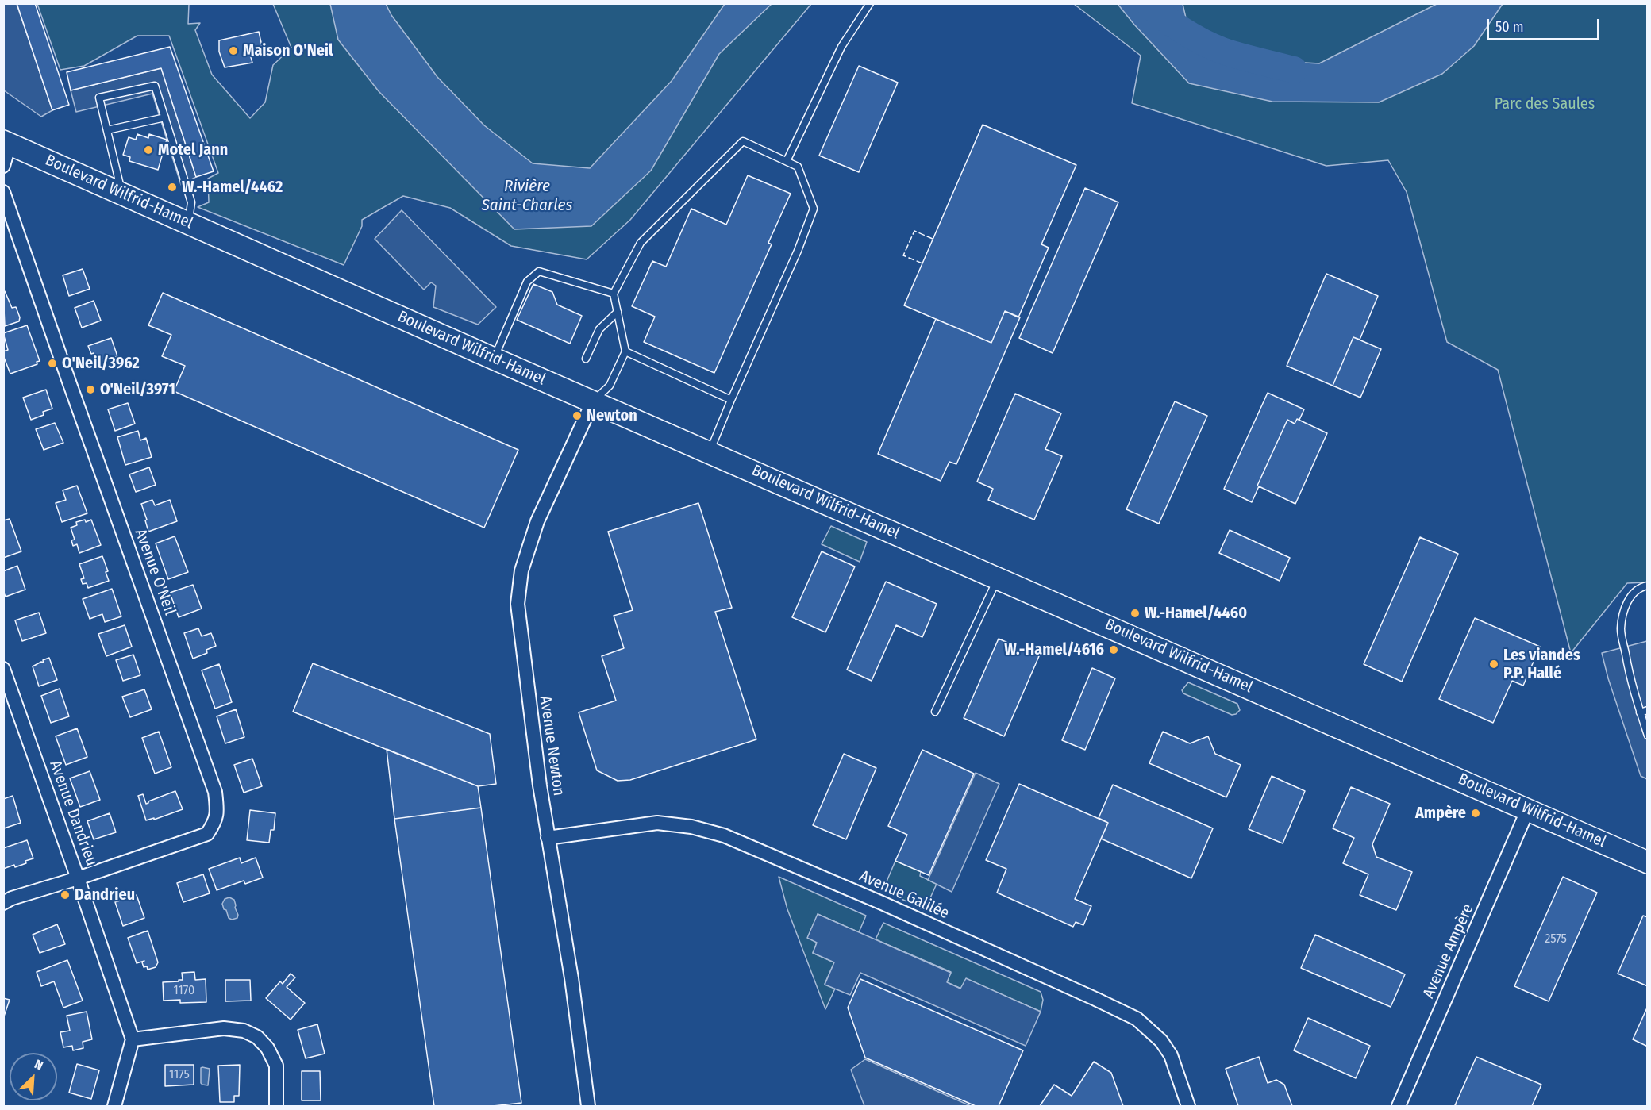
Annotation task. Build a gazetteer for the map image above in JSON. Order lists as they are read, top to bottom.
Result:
{
  "streets": {
    "main road": ["Boulevard Wilfrid-Hamel"],
    "street": [
      "Avenue O'Neil",
      "Avenue Newton",
      "Avenue Dandrieu",
      "Avenue Galilée",
      "Avenue Ampère"
    ]
  },
  "crossings": [
    ["Boulevard Wilfrid-Hamel", "Avenue Newton"],
    ["Boulevard Wilfrid-Hamel", "Avenue Ampère"],
    ["Avenue O'Neil", "Avenue Dandrieu"],
    ["Avenue Newton", "Avenue Galilée"]
  ],
  "water": ["Rivière Saint-Charles"],
  "parks": ["Parc des Saules"],
  "places": [
    "Maison O'Neil",
    "Motel Jann",
    "W.-Hamel/4462",
    "O'Neil/3962",
    "O'Neil/3971",
    "Newton",
    "W.-Hamel/4460",
    "W.-Hamel/4616",
    "Les viandes P.P. Hallé",
    "Ampère",
    "Dandrieu"
  ],
  "house_numbers": ["2575", "1170", "1175"],
  "scale_bar": "50 m",
  "north": "top right"
}
